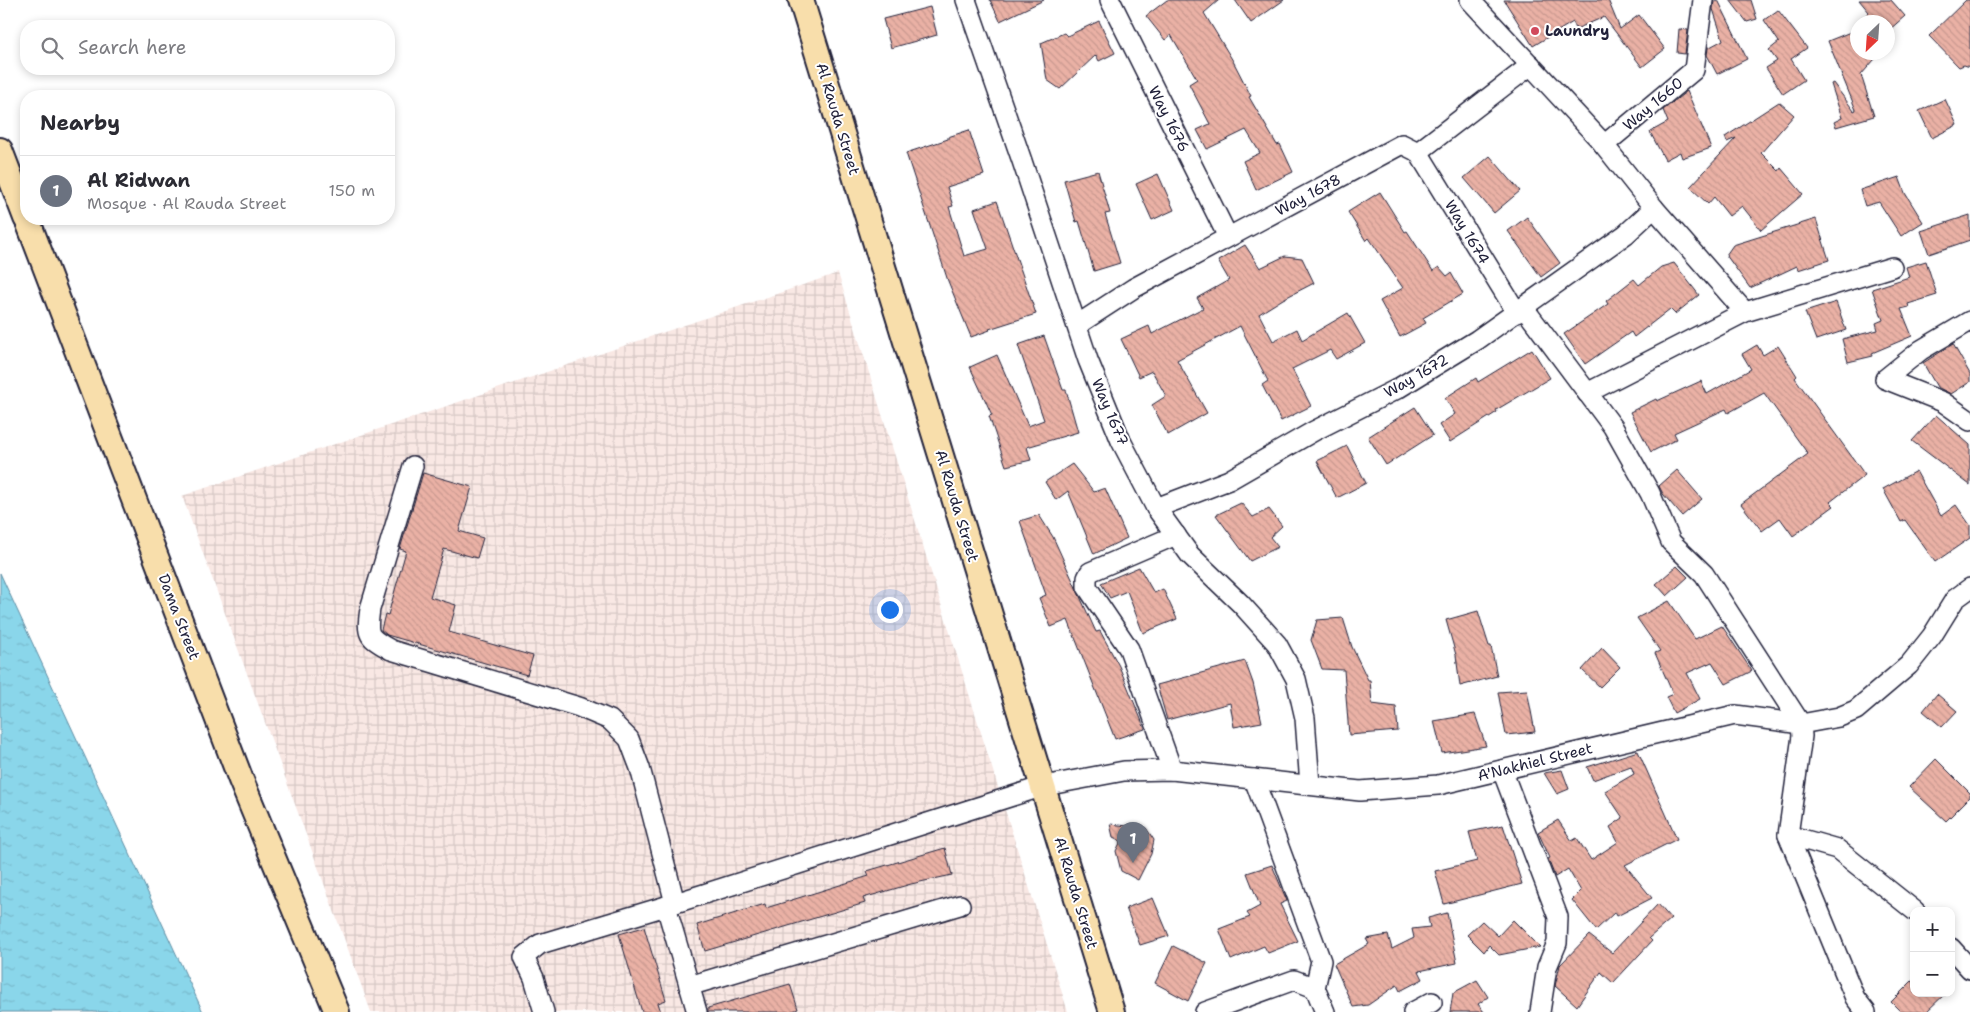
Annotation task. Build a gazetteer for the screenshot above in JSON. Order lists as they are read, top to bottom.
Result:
{
  "streets": {
    "main road": ["Al Rauda Street", "Dama Street"],
    "street": [
      "Way 1660",
      "Way 1676",
      "Way 1678",
      "Way 1674",
      "Way 1672",
      "Way 1677",
      "A'Nakhiel Street"
    ]
  },
  "crossings": [
    ["Al Rauda Street", "A'Nakhiel Street"],
    ["Way 1676", "Way 1678"],
    ["Way 1678", "Way 1674"],
    ["Way 1678", "Way 1677"],
    ["Way 1674", "Way 1672"],
    ["Way 1674", "A'Nakhiel Street"],
    ["Way 1672", "Way 1677"],
    ["Way 1677", "A'Nakhiel Street"]
  ],
  "places": ["Laundry"],
  "north": "bottom left",
  "page": {
    "search": "Search here",
    "heading": "Nearby",
    "list": [
      {
        "mark": "1",
        "name": "Al Ridwan",
        "note": "Mosque · Al Rauda Street",
        "value": "150 m"
      }
    ],
    "pins": "1",
    "map_buttons": ["+", "−"]
  }
}
